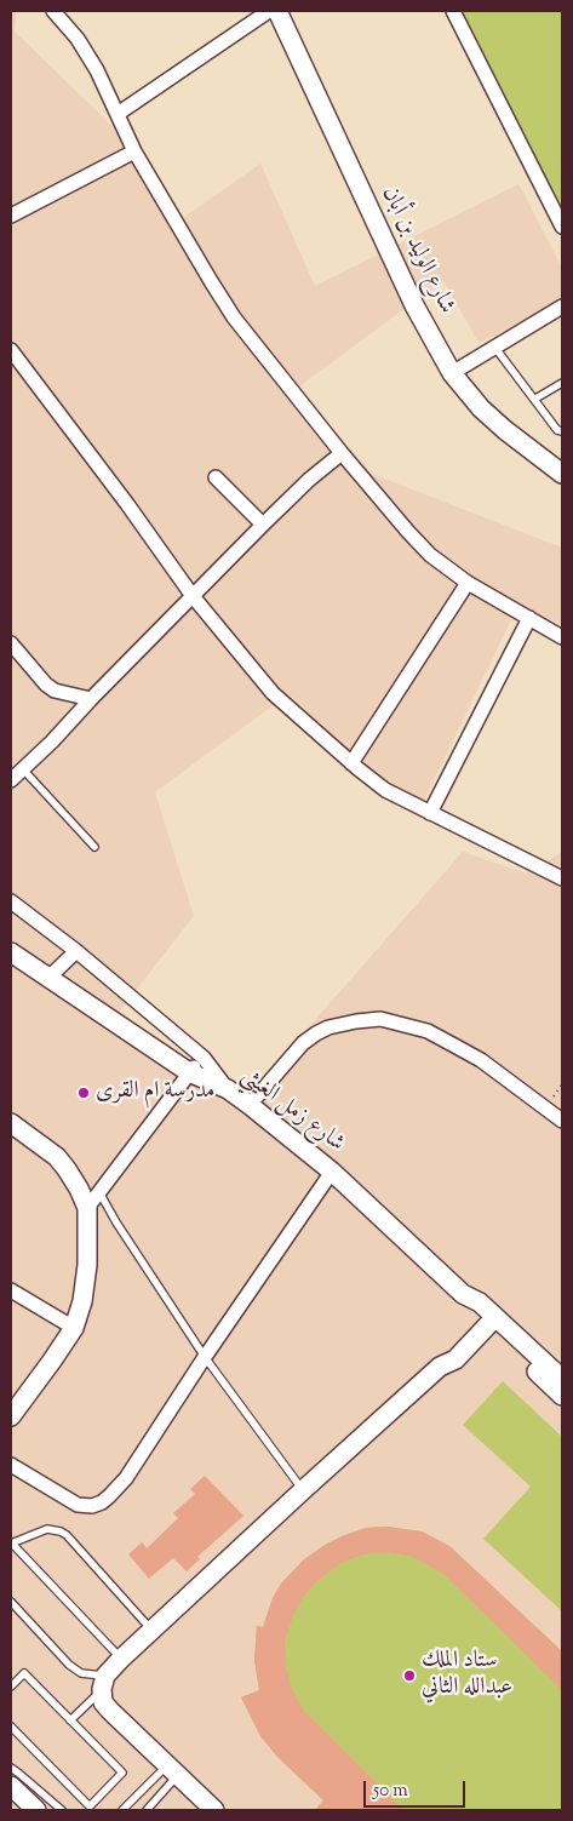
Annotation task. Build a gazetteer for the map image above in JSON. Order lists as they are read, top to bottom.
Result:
{
  "streets": {
    "street": ["شارع الوليد بن أبان", "شارع زمل الغيثي"]
  },
  "places": ["مدرسة ام القرى", "ستاد الملك عبدالله الثاني"],
  "scale_bar": "50 m"
}
